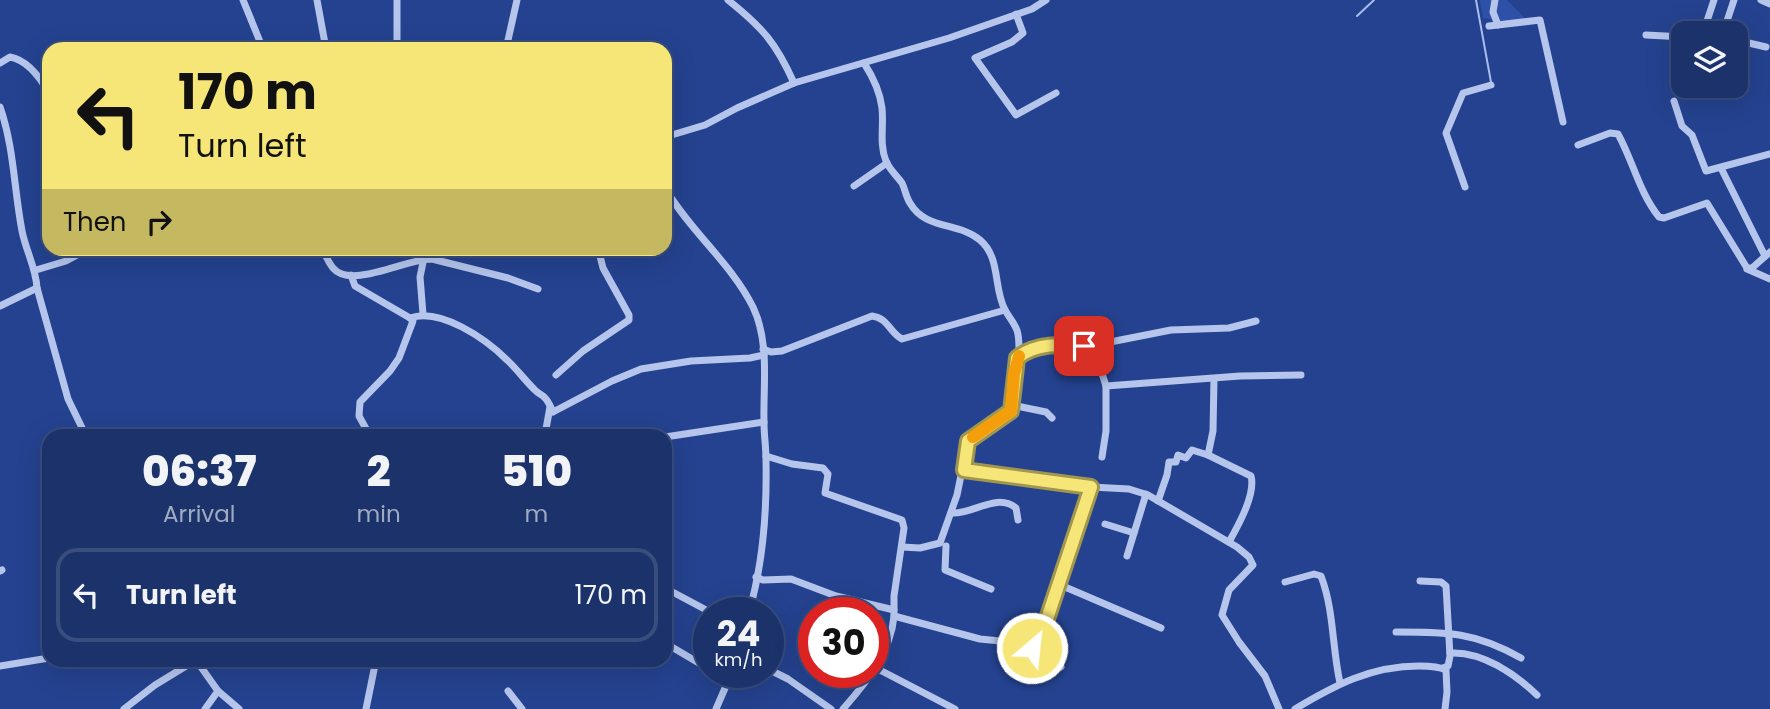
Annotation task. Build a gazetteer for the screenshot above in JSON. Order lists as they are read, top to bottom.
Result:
{
  "page": {
    "turn": ["170 m", "Turn left"],
    "then": "Then",
    "eta": [
      "06:37",
      "Arrival",
      "2",
      "min",
      "510",
      "m"
    ],
    "list": [
      {
        "name": "Turn left",
        "value": "170 m"
      }
    ],
    "speed": "24 km/h",
    "limit": "30"
  }
}
